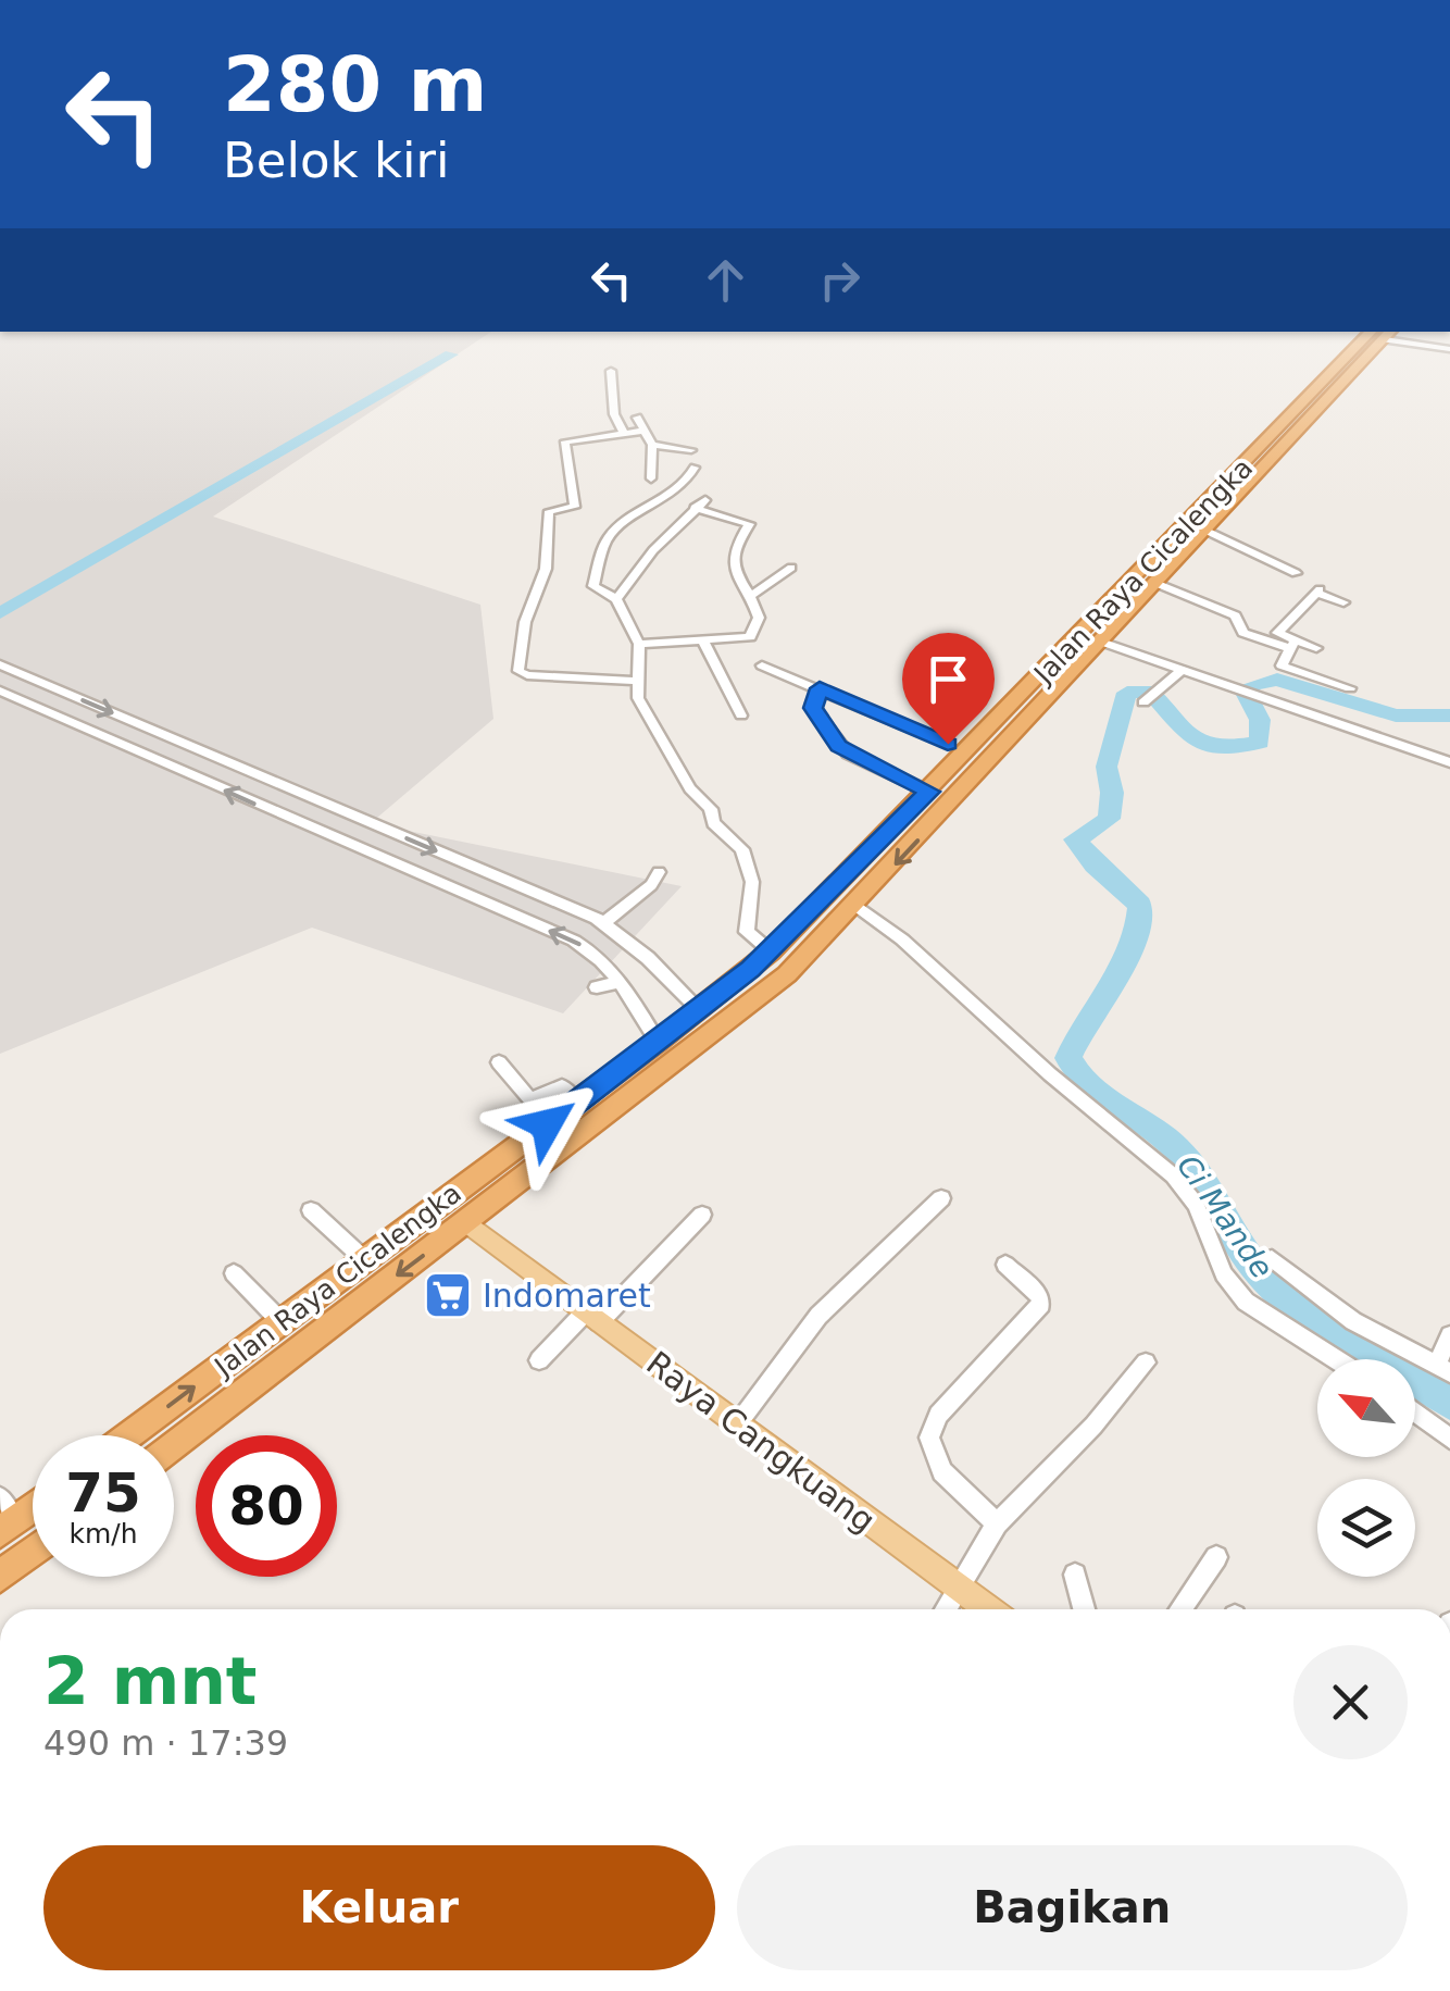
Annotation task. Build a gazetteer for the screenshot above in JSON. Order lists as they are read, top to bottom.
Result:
{
  "streets": {
    "highway": ["Jalan Raya Cicalengka"],
    "main road": ["Raya Cangkuang"]
  },
  "crossings": [
    ["Jalan Raya Cicalengka", "Raya Cangkuang"]
  ],
  "water": ["Ci Mande"],
  "places": {
    "supermarket": ["Indomaret"]
  },
  "north": "top left",
  "page": {
    "turn": ["280 m", "Belok kiri"],
    "speed": "75 km/h",
    "limit": "80",
    "heading": ["2 mnt", "490 m · 17:39"],
    "buttons": ["Keluar", "Bagikan"]
  }
}
